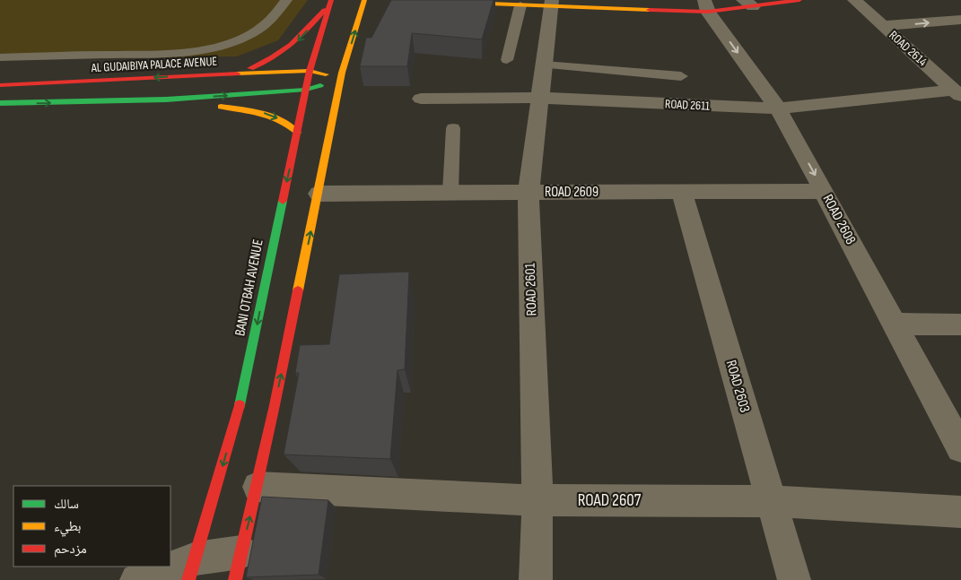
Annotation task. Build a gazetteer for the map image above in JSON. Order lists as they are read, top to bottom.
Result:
{
  "streets": {
    "main road": ["AL GUDAIBIYA PALACE AVENUE", "BANI OTBAH AVENUE"],
    "street": [
      "ROAD 2614",
      "ROAD 2611",
      "ROAD 2609",
      "ROAD 2608",
      "ROAD 2601",
      "ROAD 2603",
      "ROAD 2607"
    ]
  },
  "crossings": [
    ["ROAD 2614", "ROAD 2611"],
    ["AL GUDAIBIYA PALACE AVENUE", "BANI OTBAH AVENUE"],
    ["ROAD 2611", "ROAD 2608"],
    ["ROAD 2611", "ROAD 2601"],
    ["ROAD 2609", "ROAD 2608"],
    ["ROAD 2609", "ROAD 2601"],
    ["ROAD 2609", "ROAD 2603"],
    ["ROAD 2601", "ROAD 2607"],
    ["ROAD 2603", "ROAD 2607"]
  ],
  "one_way": ["ROAD 2608"],
  "legend": ["سالك", "بطيء", "مزدحم"]
}
